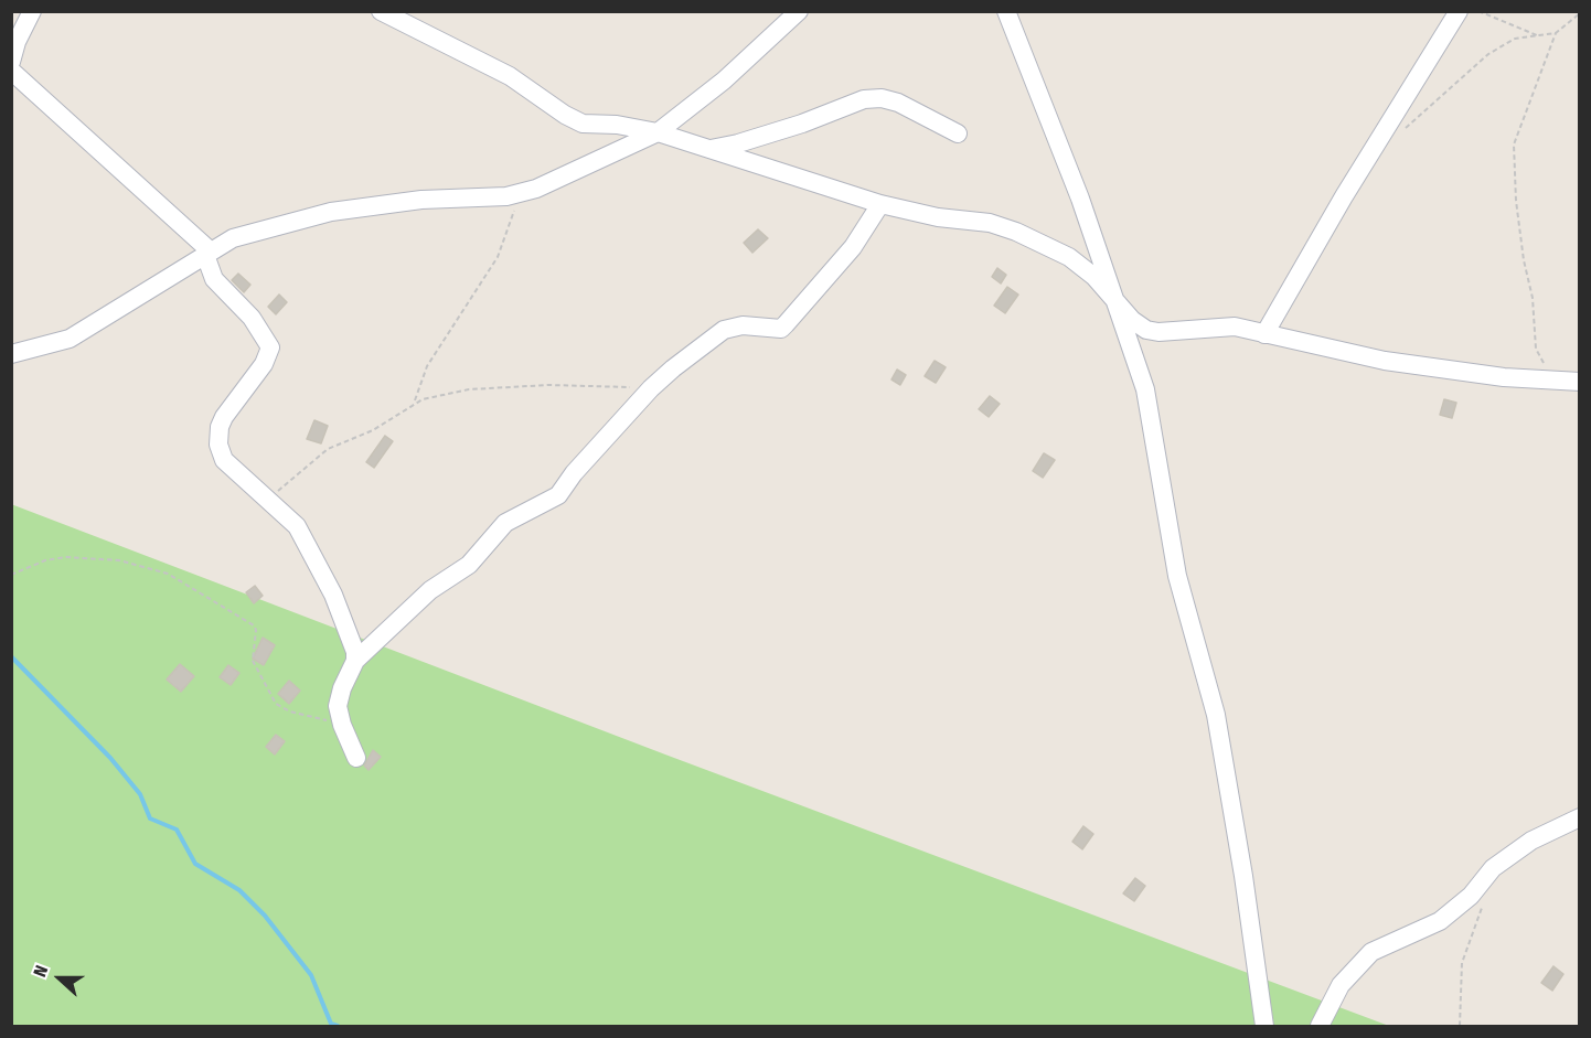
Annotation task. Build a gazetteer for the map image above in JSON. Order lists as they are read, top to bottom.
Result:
{
  "north": "left"
}
